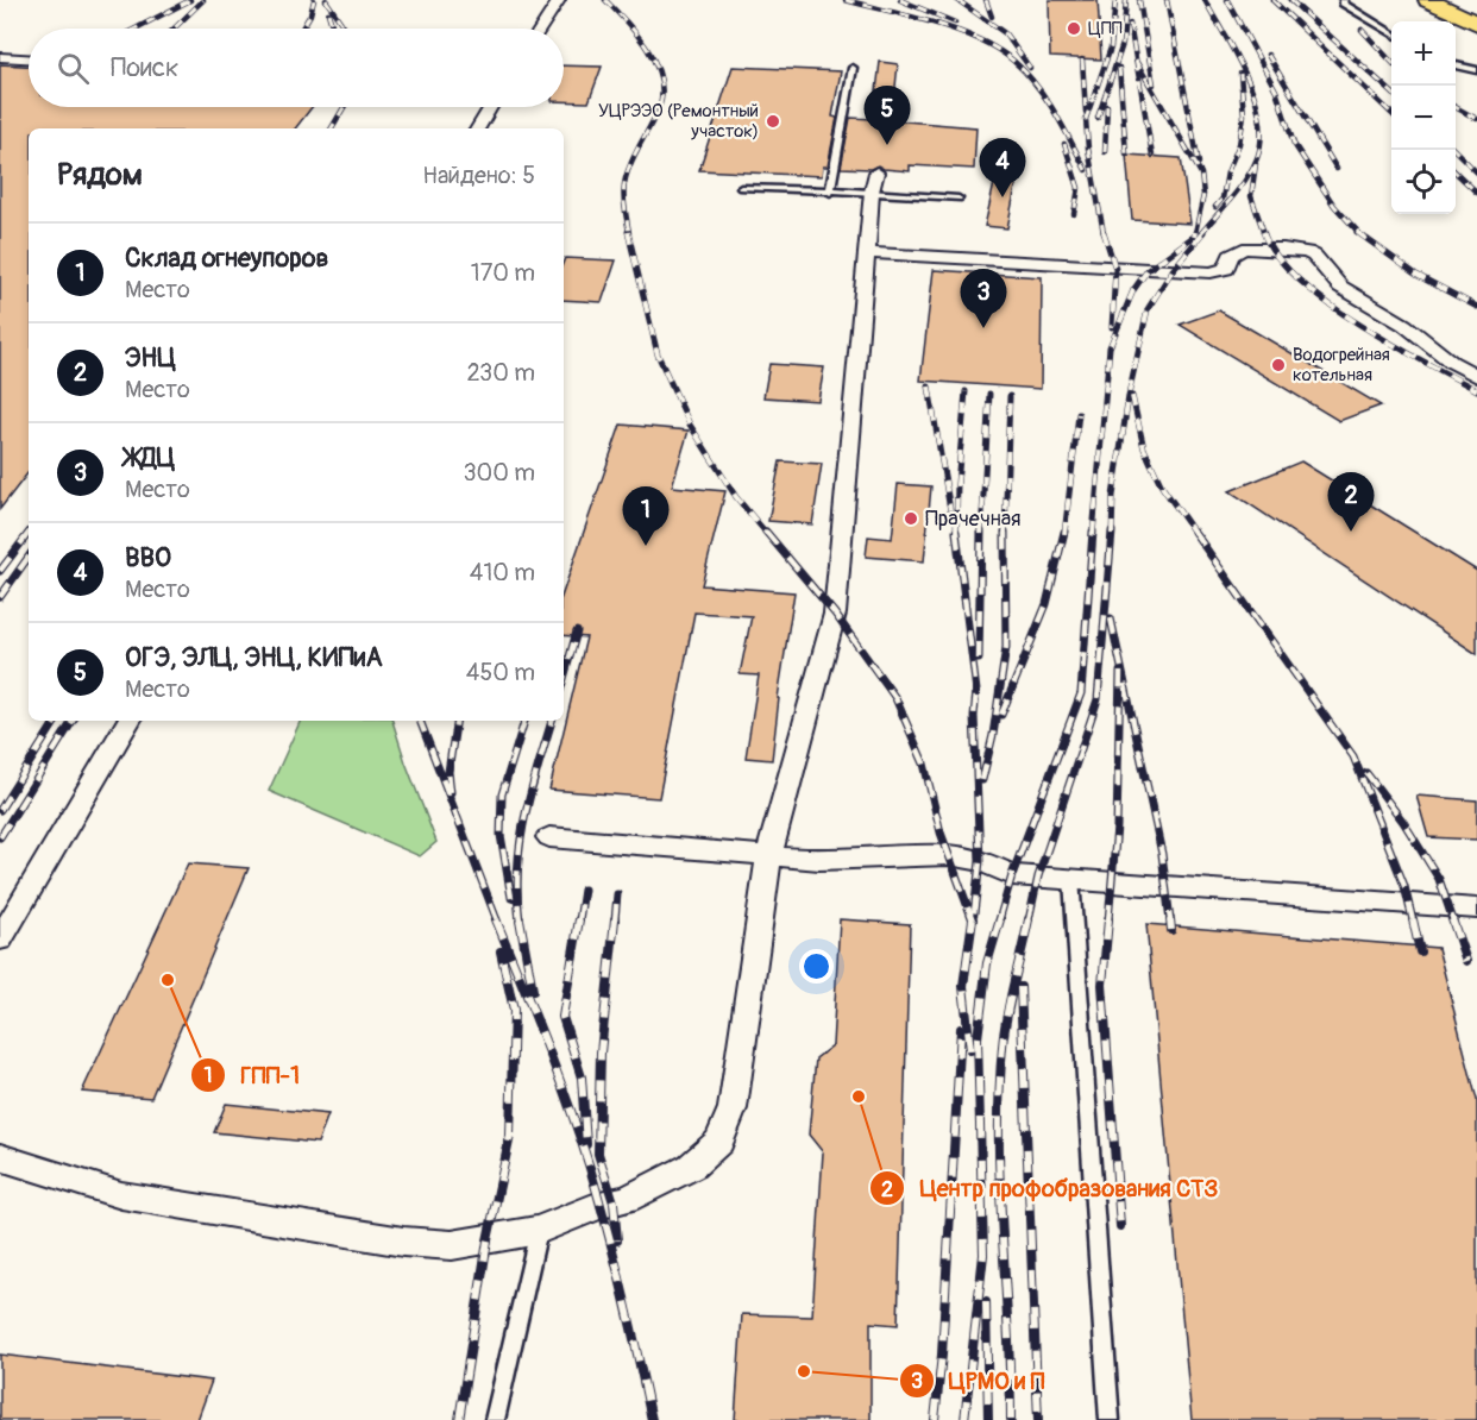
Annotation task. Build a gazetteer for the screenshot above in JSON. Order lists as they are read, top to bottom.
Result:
{
  "places": [
    "ЦПП",
    "УЦРЭЭО (Ремонтный участок)",
    "Водогрейная котельная",
    "Прачечная",
    "ГПП-1",
    "Центр профобразования СТЗ",
    "ЦРМО и П"
  ],
  "page": {
    "map_buttons": ["+", "−"],
    "search": "Поиск",
    "pins": [
      "5",
      "4",
      "3",
      "2",
      "1"
    ],
    "heading": ["Рядом", "Найдено: 5"],
    "list": [
      {
        "mark": "1",
        "name": "Склад огнеупоров",
        "note": "Место",
        "value": "170 m"
      },
      {
        "mark": "2",
        "name": "ЭНЦ",
        "note": "Место",
        "value": "230 m"
      },
      {
        "mark": "3",
        "name": "ЖДЦ",
        "note": "Место",
        "value": "300 m"
      },
      {
        "mark": "4",
        "name": "ВВО",
        "note": "Место",
        "value": "410 m"
      },
      {
        "mark": "5",
        "name": "ОГЭ, ЭЛЦ, ЭНЦ, КИПиА",
        "note": "Место",
        "value": "450 m"
      }
    ]
  }
}
